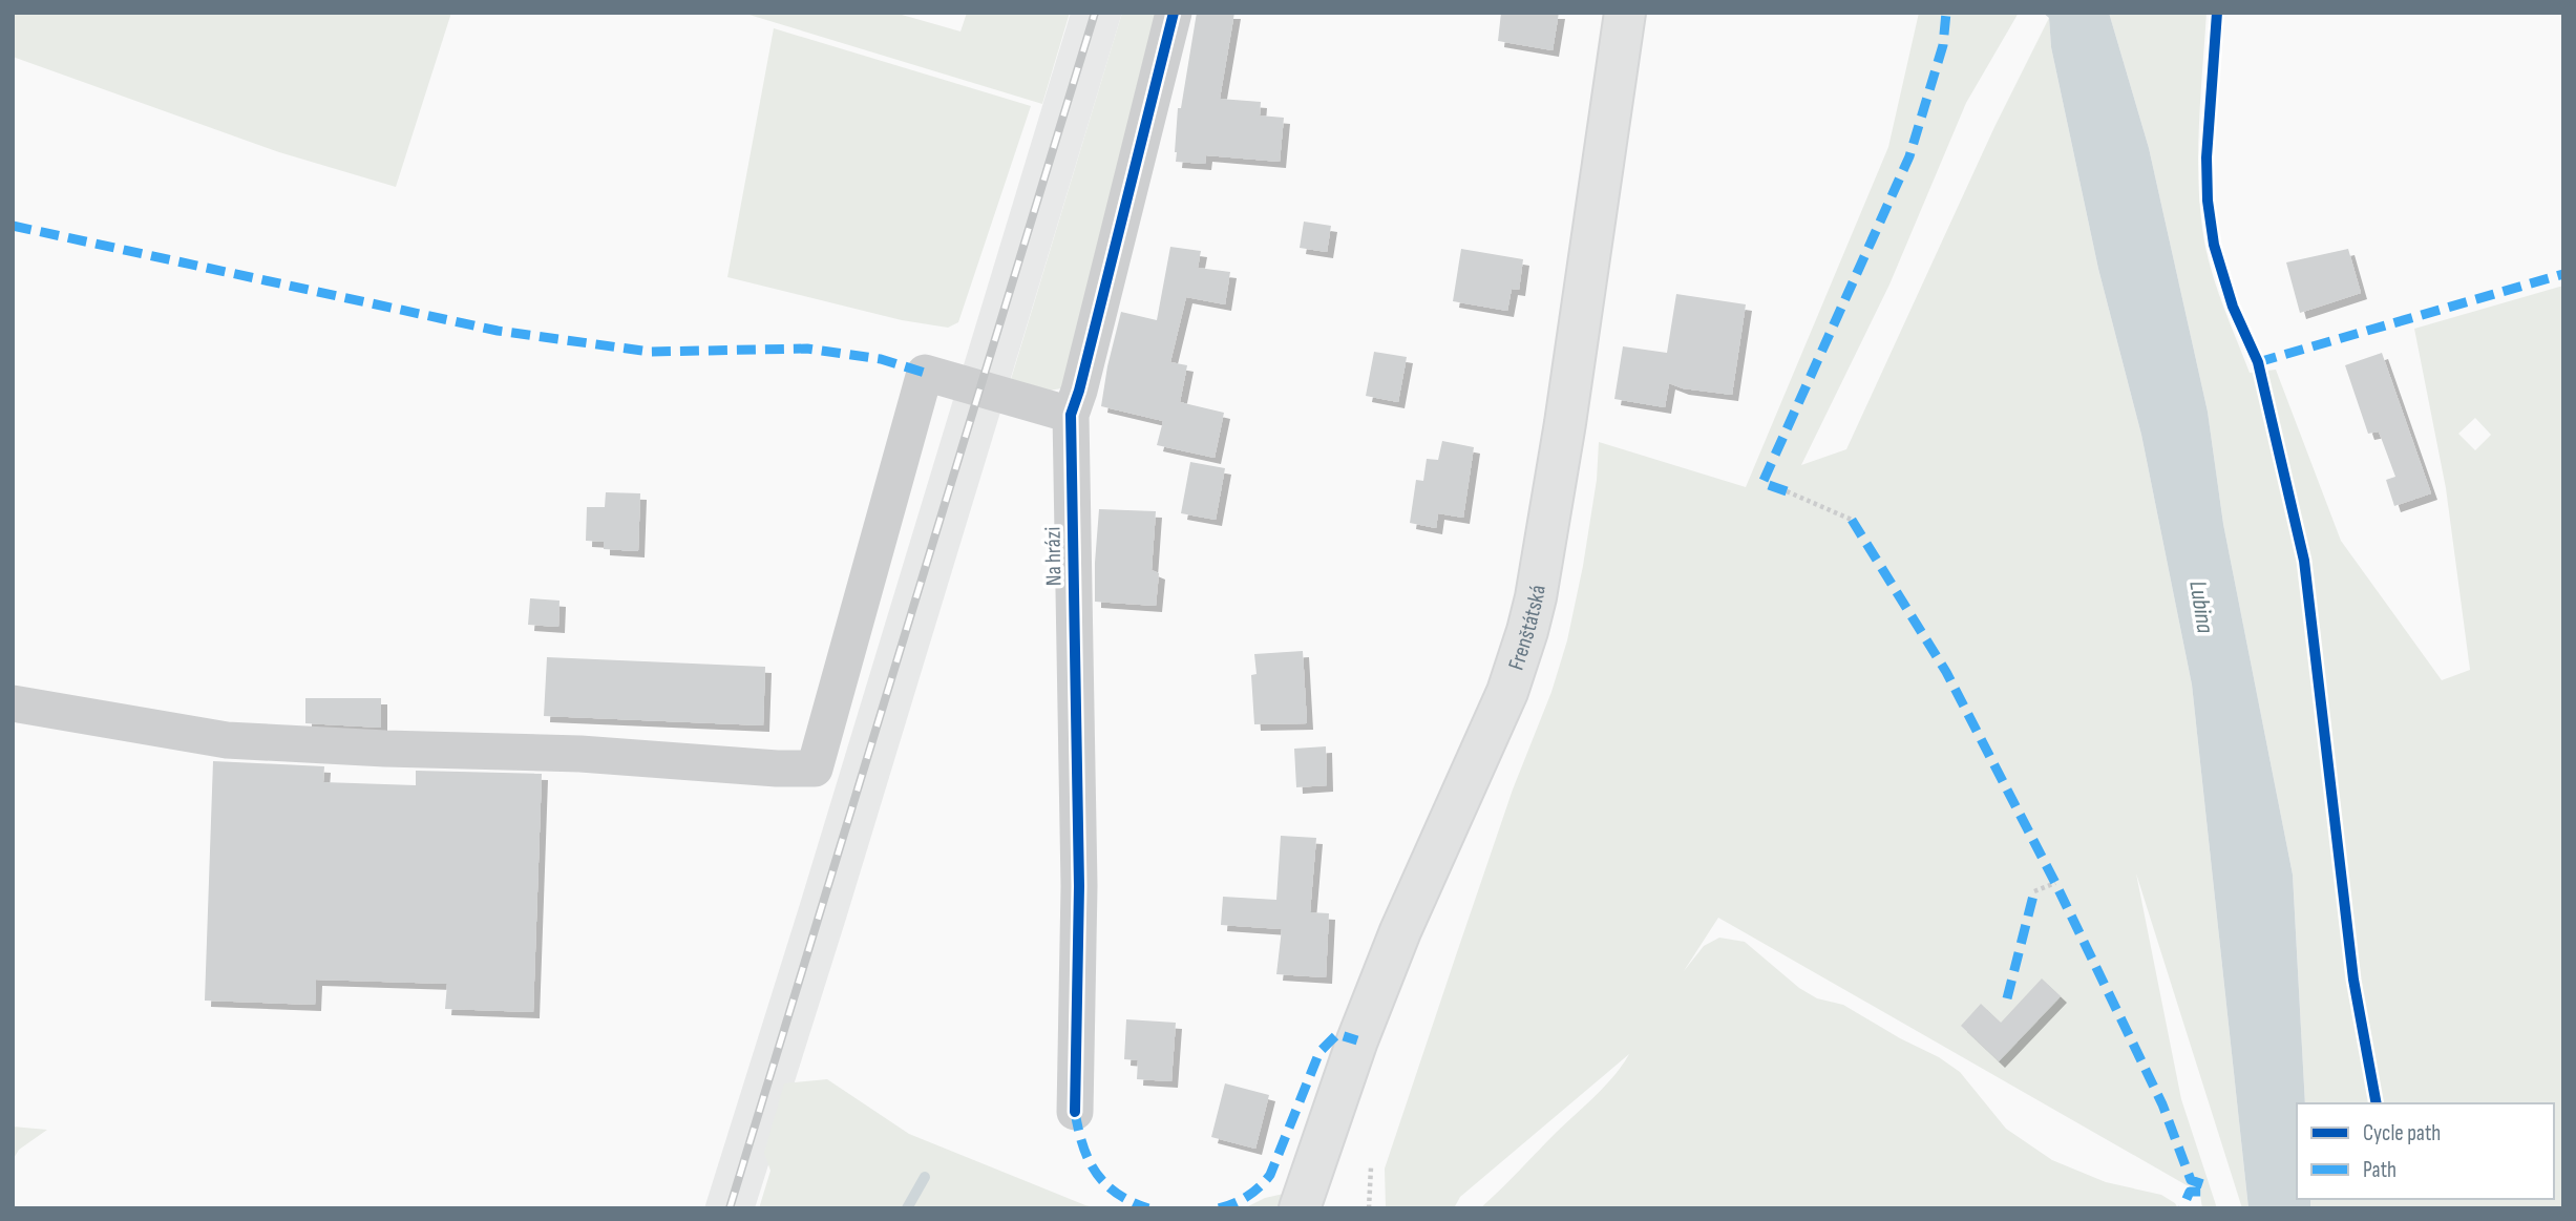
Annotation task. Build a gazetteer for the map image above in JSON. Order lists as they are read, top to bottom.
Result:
{
  "streets": {
    "main road": ["Frenštátská"],
    "street": ["Na hrázi"]
  },
  "water": ["Lubina"],
  "legend": ["Cycle path", "Path"]
}
